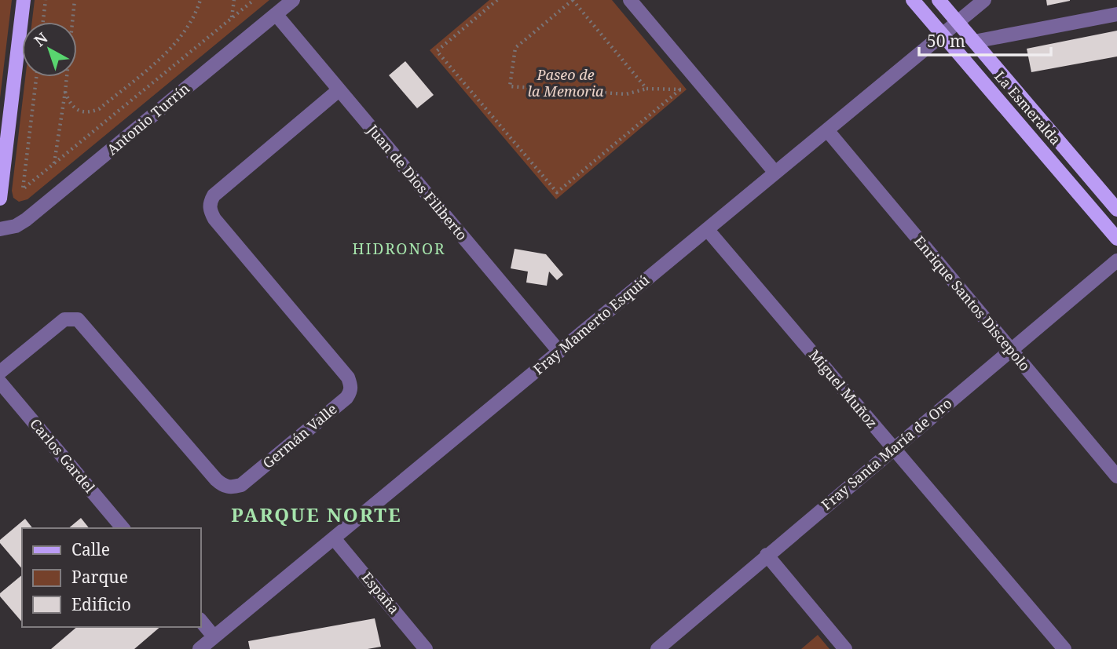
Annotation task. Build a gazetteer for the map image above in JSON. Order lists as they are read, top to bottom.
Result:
{
  "streets": {
    "main road": ["La Esmeralda"],
    "street": [
      "Antonio Turrín",
      "Juan de Dios Filiberto",
      "Enrique Santos Discepolo",
      "Fray Mamerto Esquiú",
      "Miguel Muñoz",
      "Germán Valle",
      "Fray Santa María de Oro",
      "Carlos Gardel",
      "España"
    ]
  },
  "crossings": [
    ["La Esmeralda", "Fray Mamerto Esquiú"],
    ["Antonio Turrín", "Juan de Dios Filiberto"],
    ["Juan de Dios Filiberto", "Fray Mamerto Esquiú"],
    ["Juan de Dios Filiberto", "Germán Valle"],
    ["Enrique Santos Discepolo", "Fray Mamerto Esquiú"],
    ["Enrique Santos Discepolo", "Fray Santa María de Oro"],
    ["Fray Mamerto Esquiú", "Miguel Muñoz"],
    ["Fray Mamerto Esquiú", "España"],
    ["Miguel Muñoz", "Fray Santa María de Oro"]
  ],
  "districts": ["HIDRONOR", "PARQUE NORTE"],
  "parks": ["Paseo de la Memoria"],
  "legend": ["Calle", "Parque", "Edificio"],
  "scale_bar": "50 m",
  "north": "top left"
}
